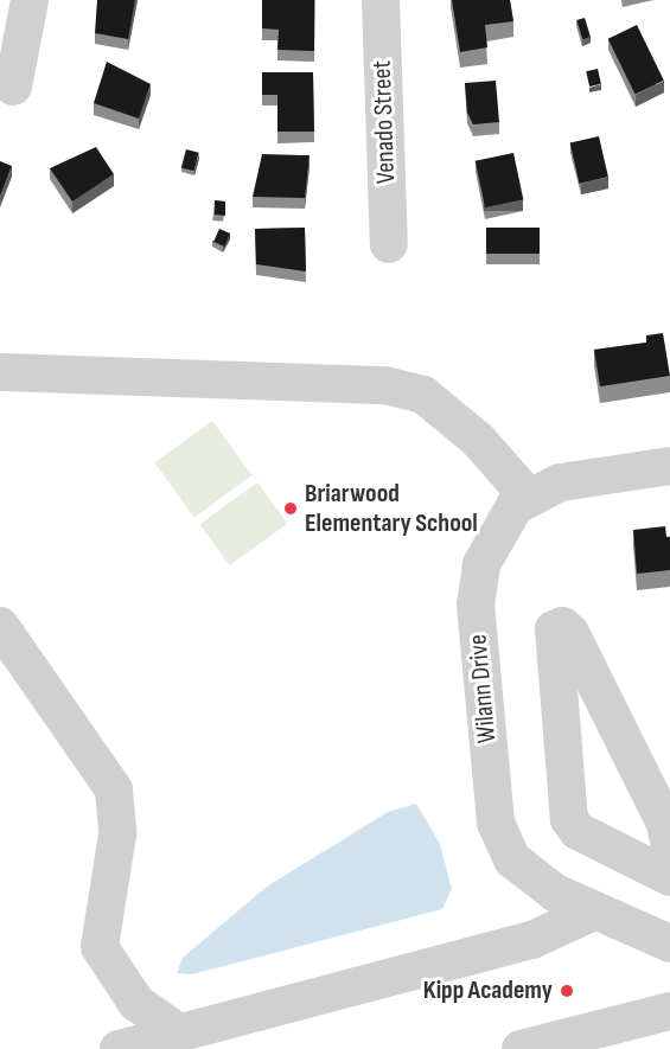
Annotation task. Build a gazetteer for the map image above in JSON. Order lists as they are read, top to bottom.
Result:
{
  "streets": {
    "street": ["Venado Street", "Wilann Drive"]
  },
  "places": ["Briarwood Elementary School", "Kipp Academy"]
}
